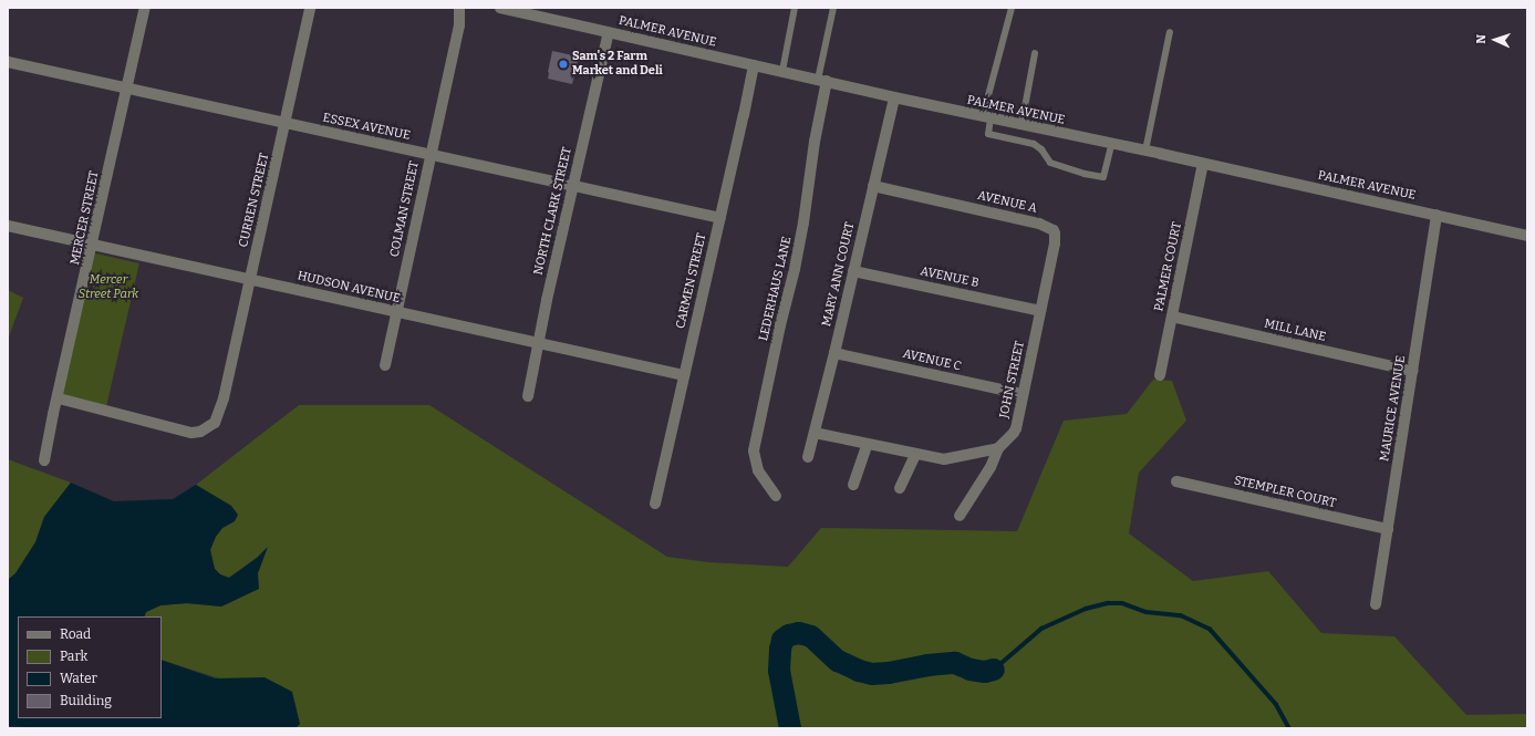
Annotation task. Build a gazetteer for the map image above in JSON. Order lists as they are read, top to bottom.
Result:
{
  "streets": {
    "street": [
      "PALMER AVENUE",
      "ESSEX AVENUE",
      "CURREN STREET",
      "AVENUE A",
      "COLMAN STREET",
      "NORTH CLARK STREET",
      "MERCER STREET",
      "PALMER COURT",
      "MARY ANN COURT",
      "AVENUE B",
      "CARMEN STREET",
      "HUDSON AVENUE",
      "LEDERHAUS LANE",
      "MILL LANE",
      "AVENUE C",
      "JOHN STREET",
      "MAURICE AVENUE",
      "STEMPLER COURT"
    ]
  },
  "crossings": [
    ["PALMER AVENUE", "NORTH CLARK STREET"],
    ["PALMER AVENUE", "PALMER COURT"],
    ["PALMER AVENUE", "MARY ANN COURT"],
    ["PALMER AVENUE", "CARMEN STREET"],
    ["PALMER AVENUE", "LEDERHAUS LANE"],
    ["PALMER AVENUE", "MAURICE AVENUE"],
    ["ESSEX AVENUE", "CURREN STREET"],
    ["ESSEX AVENUE", "COLMAN STREET"],
    ["ESSEX AVENUE", "NORTH CLARK STREET"],
    ["ESSEX AVENUE", "MERCER STREET"],
    ["ESSEX AVENUE", "CARMEN STREET"],
    ["CURREN STREET", "MERCER STREET"],
    ["CURREN STREET", "HUDSON AVENUE"],
    ["AVENUE A", "MARY ANN COURT"],
    ["AVENUE A", "AVENUE B"],
    ["AVENUE A", "JOHN STREET"],
    ["COLMAN STREET", "HUDSON AVENUE"],
    ["NORTH CLARK STREET", "HUDSON AVENUE"],
    ["MERCER STREET", "HUDSON AVENUE"],
    ["PALMER COURT", "MILL LANE"],
    ["MARY ANN COURT", "AVENUE B"],
    ["MARY ANN COURT", "AVENUE C"],
    ["AVENUE B", "JOHN STREET"],
    ["CARMEN STREET", "HUDSON AVENUE"],
    ["MILL LANE", "MAURICE AVENUE"],
    ["AVENUE C", "JOHN STREET"],
    ["MAURICE AVENUE", "STEMPLER COURT"]
  ],
  "parks": ["Mercer Street Park"],
  "places": ["Sam's 2 Farm Market and Deli"],
  "legend": [
    "Road",
    "Park",
    "Water",
    "Building"
  ],
  "north": "left"
}
